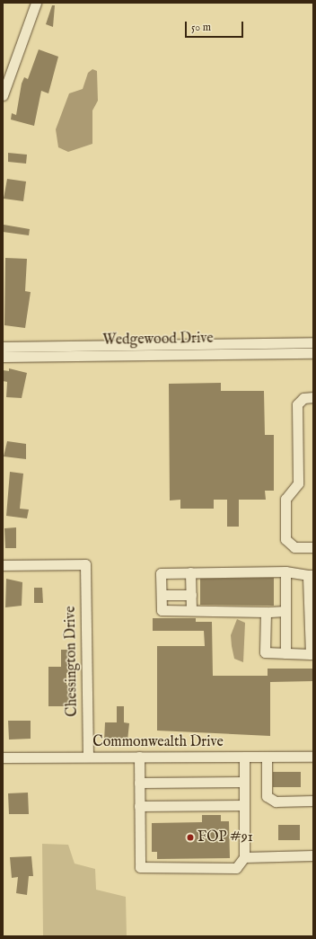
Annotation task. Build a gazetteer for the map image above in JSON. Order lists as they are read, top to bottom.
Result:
{
  "streets": {
    "street": ["Wedgewood Drive", "Chessington Drive", "Commonwealth Drive"]
  },
  "crossings": [
    ["Chessington Drive", "Commonwealth Drive"]
  ],
  "places": ["FOP #91"],
  "scale_bar": "50 m"
}
